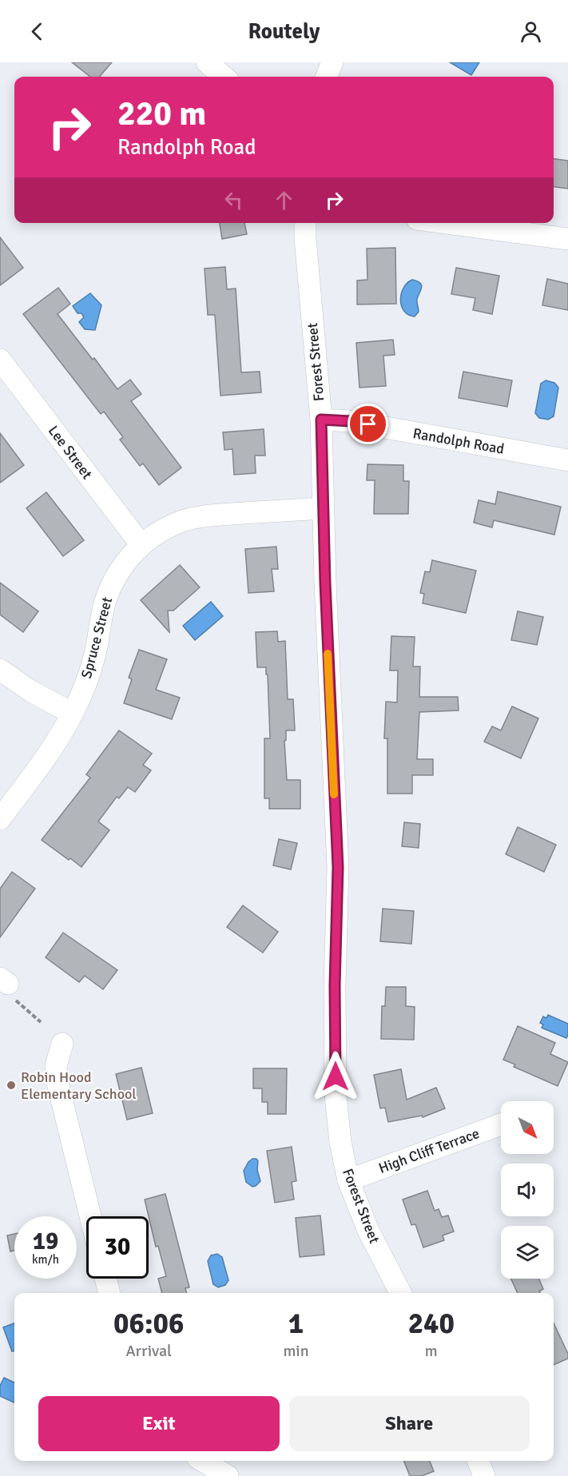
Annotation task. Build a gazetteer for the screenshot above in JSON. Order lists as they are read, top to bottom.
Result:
{
  "streets": {
    "street": [
      "Forest Street",
      "Randolph Road",
      "Lee Street",
      "Spruce Street",
      "High Cliff Terrace"
    ]
  },
  "crossings": [
    ["Forest Street", "Randolph Road"],
    ["Forest Street", "Spruce Street"],
    ["Forest Street", "High Cliff Terrace"],
    ["Lee Street", "Spruce Street"]
  ],
  "places": ["Robin Hood Elementary School"],
  "north": "bottom right",
  "page": {
    "header": "Routely",
    "turn": ["220 m", "Randolph Road"],
    "speed": "19 km/h",
    "limit": "30",
    "eta": [
      "06:06",
      "Arrival",
      "1",
      "min",
      "240",
      "m"
    ],
    "buttons": ["Exit", "Share"]
  }
}
